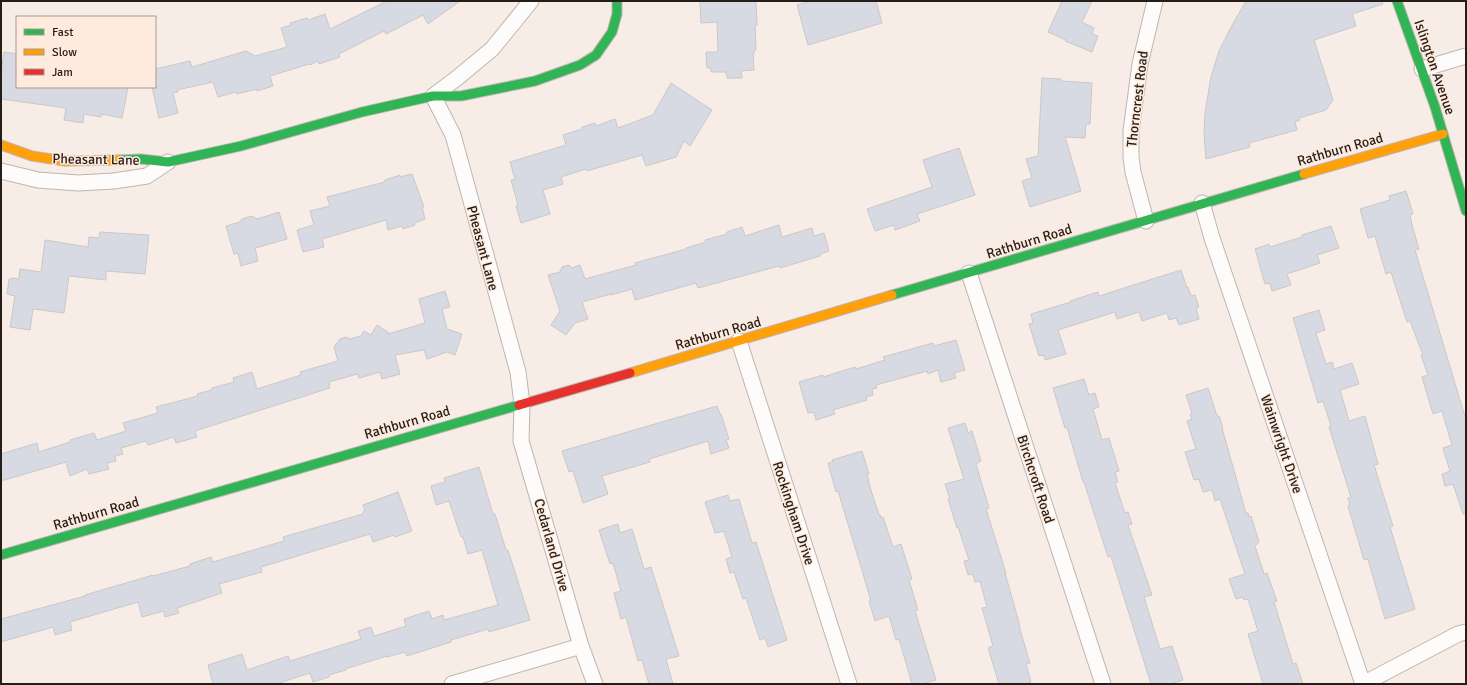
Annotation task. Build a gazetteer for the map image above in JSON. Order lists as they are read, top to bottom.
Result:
{
  "streets": {
    "street": [
      "Islington Avenue",
      "Thorncrest Road",
      "Rathburn Road",
      "Pheasant Lane",
      "Wainwright Drive",
      "Birchcroft Road",
      "Rockingham Drive",
      "Cedarland Drive"
    ]
  },
  "crossings": [
    ["Islington Avenue", "Rathburn Road"],
    ["Thorncrest Road", "Rathburn Road"],
    ["Rathburn Road", "Pheasant Lane"],
    ["Rathburn Road", "Wainwright Drive"],
    ["Rathburn Road", "Birchcroft Road"],
    ["Rathburn Road", "Rockingham Drive"],
    ["Rathburn Road", "Cedarland Drive"],
    ["Pheasant Lane", "Cedarland Drive"]
  ],
  "legend": ["Fast", "Slow", "Jam"]
}
